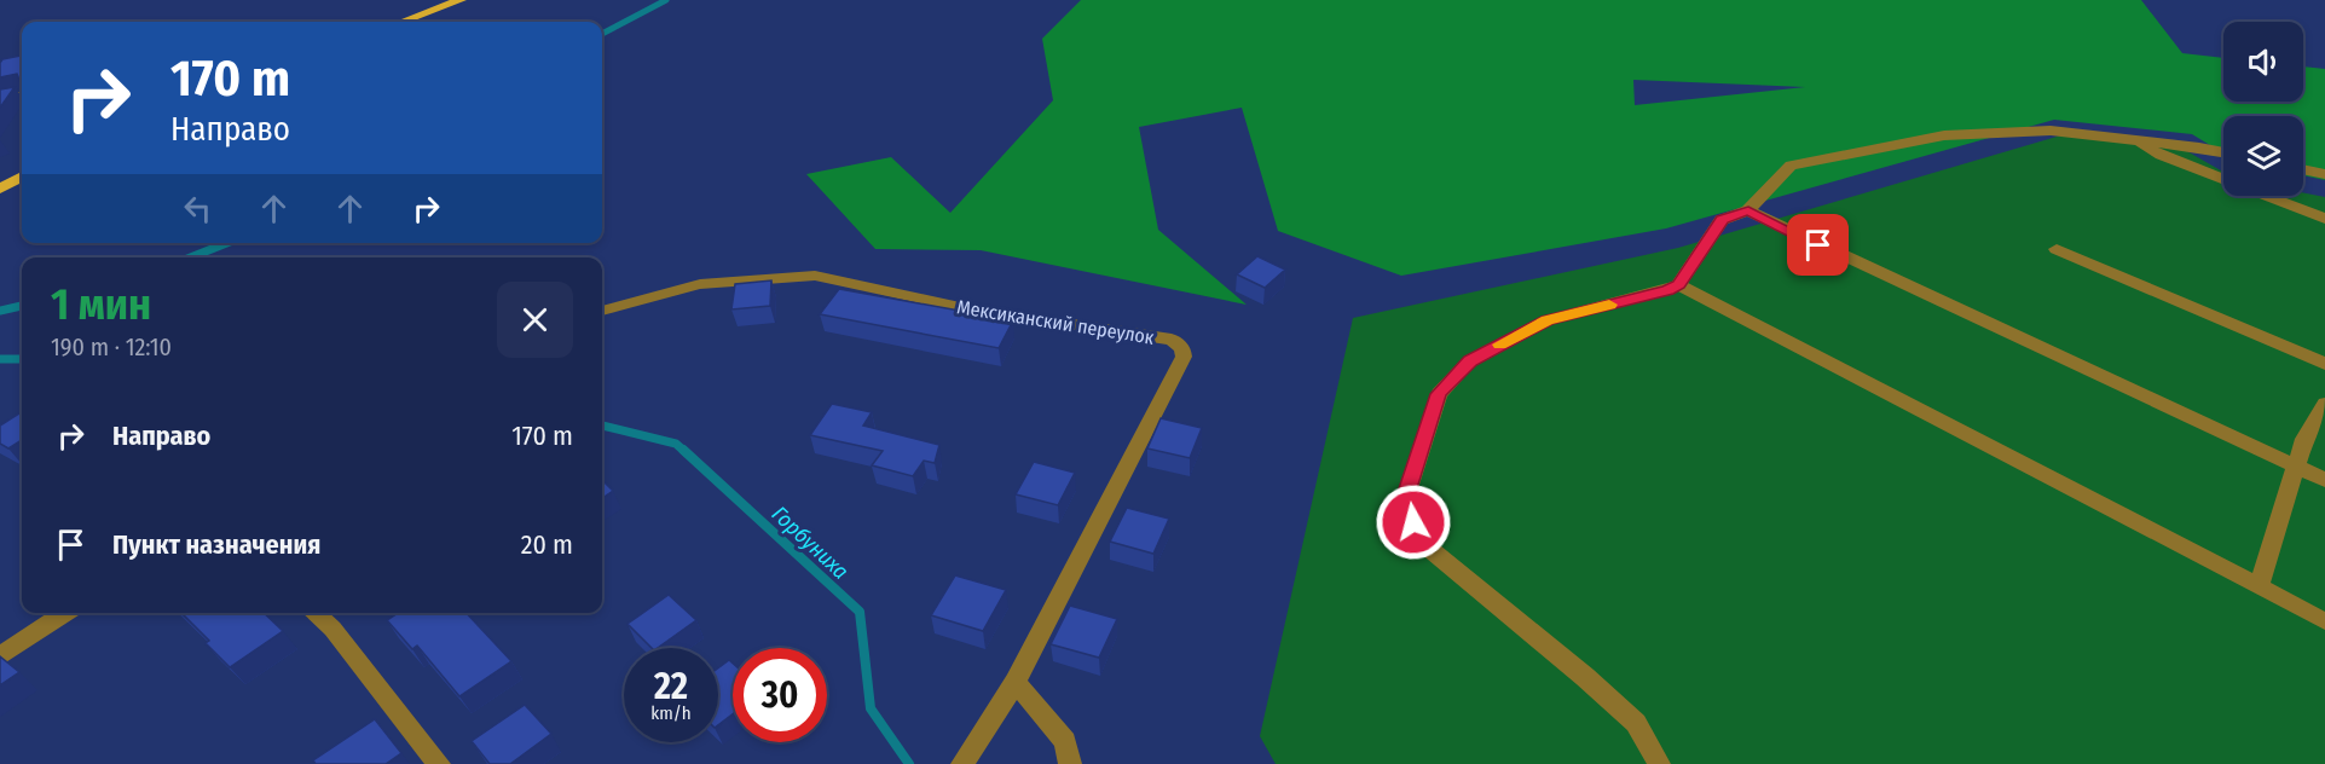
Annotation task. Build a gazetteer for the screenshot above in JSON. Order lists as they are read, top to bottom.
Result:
{
  "streets": {
    "street": ["Мексиканский переулок"]
  },
  "water": ["Горбуниха"],
  "page": {
    "turn": ["170 m", "Направо"],
    "heading": ["1 мин", "190 m · 12:10"],
    "list": [
      {
        "name": "Направо",
        "value": "170 m"
      },
      {
        "name": "Пункт назначения",
        "value": "20 m"
      }
    ],
    "speed": "22 km/h",
    "limit": "30"
  }
}
